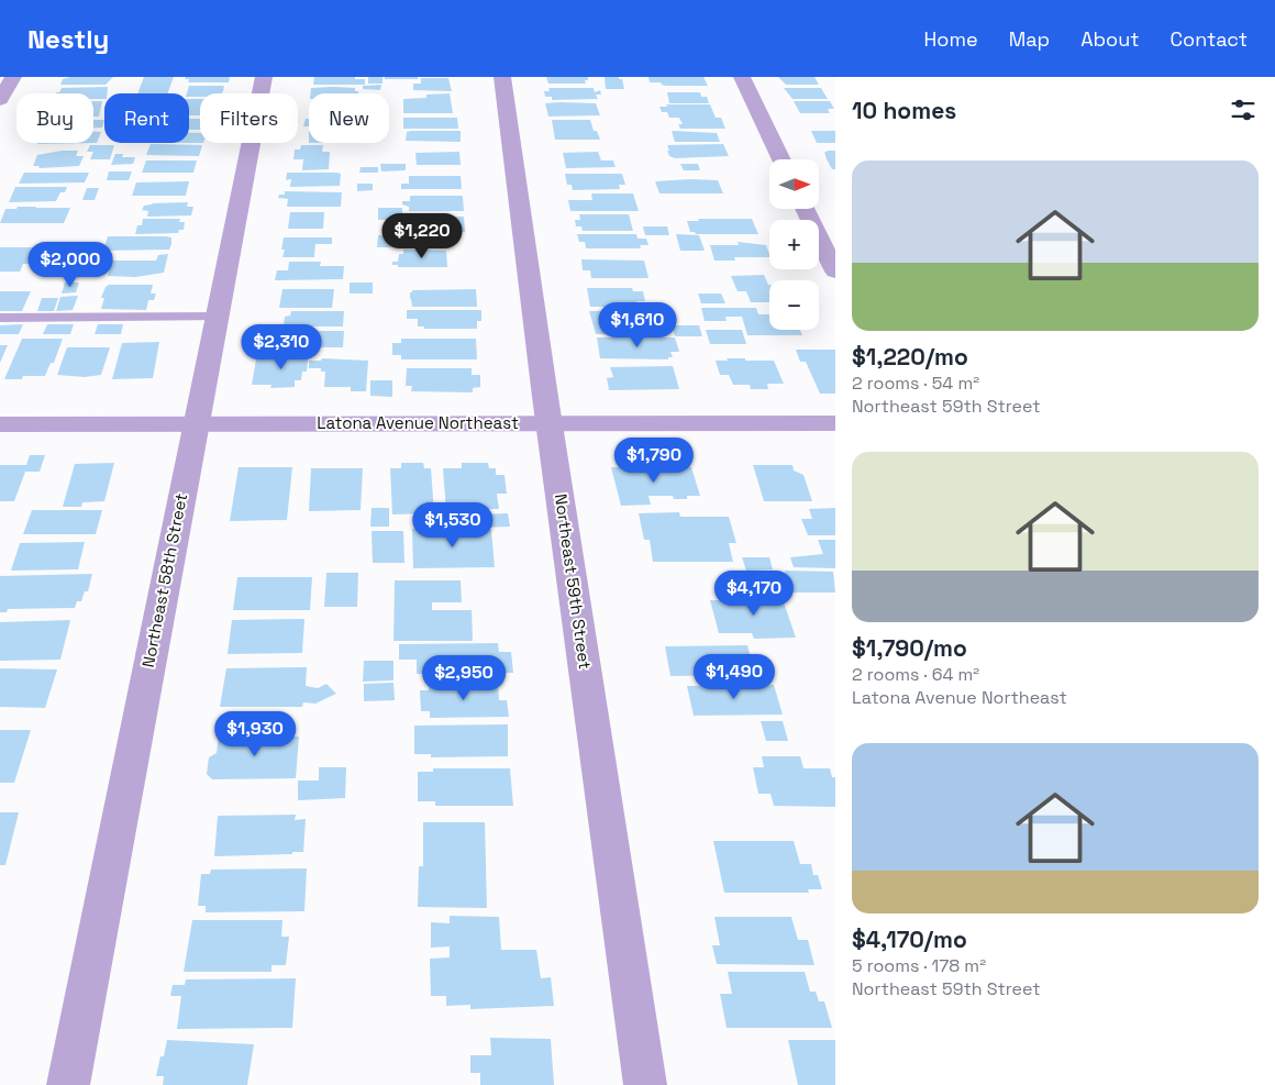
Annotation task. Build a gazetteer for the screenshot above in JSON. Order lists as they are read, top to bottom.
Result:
{
  "streets": {
    "street": ["Latona Avenue Northeast", "Northeast 58th Street", "Northeast 59th Street"]
  },
  "crossings": [
    ["Latona Avenue Northeast", "Northeast 58th Street"],
    ["Latona Avenue Northeast", "Northeast 59th Street"]
  ],
  "north": "right",
  "page": {
    "header": "Nestly",
    "nav": [
      "Home",
      "Map",
      "About",
      "Contact"
    ],
    "heading": "10 homes",
    "chip": [
      "Buy",
      "Rent",
      "Filters",
      "New"
    ],
    "list": [
      {
        "name": "$1,220/mo",
        "note": "2 rooms · 54 m² · Northeast 59th Street"
      },
      {
        "name": "$1,790/mo",
        "note": "2 rooms · 64 m² · Latona Avenue Northeast"
      },
      {
        "name": "$4,170/mo",
        "note": "5 rooms · 178 m² · Northeast 59th Street"
      }
    ],
    "map_buttons": ["+", "−"],
    "price": [
      "$1,220",
      "$2,000",
      "$1,610",
      "$2,310",
      "$1,790",
      "$1,530",
      "$4,170",
      "$1,490",
      "$2,950",
      "$1,930"
    ]
  }
}
